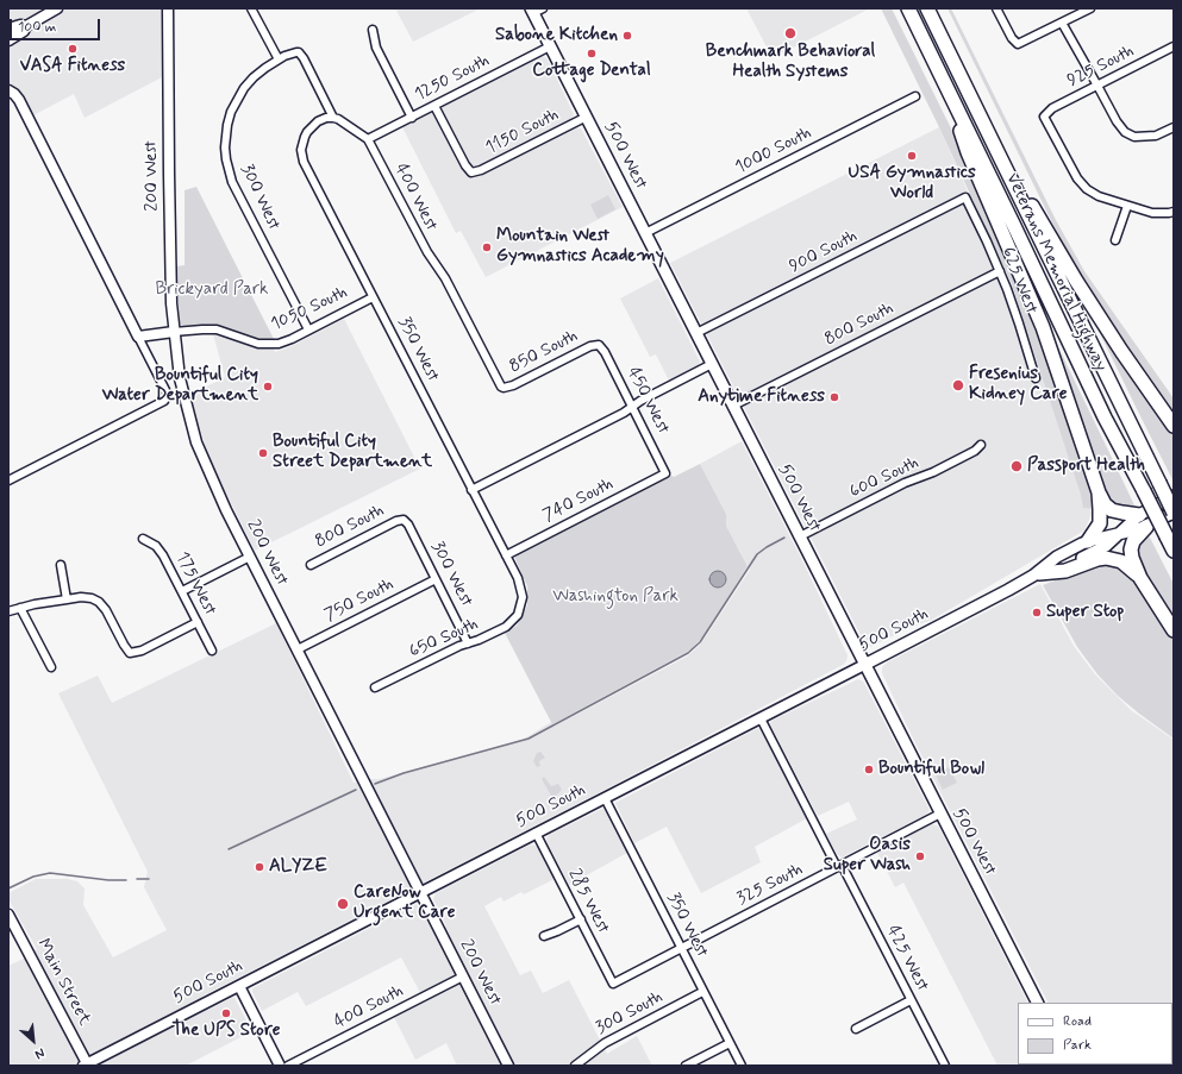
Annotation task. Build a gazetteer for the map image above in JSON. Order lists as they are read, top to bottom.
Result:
{
  "streets": {
    "highway": ["Veterans Memorial Highway"],
    "main road": [
      "500 West",
      "200 West",
      "500 South",
      "Main Street"
    ],
    "street": [
      "925 South",
      "1250 South",
      "1150 South",
      "1000 South",
      "300 West",
      "400 West",
      "900 South",
      "625 West",
      "1050 South",
      "800 South",
      "350 West",
      "850 South",
      "450 West",
      "600 South",
      "740 South",
      "175 West",
      "750 South",
      "650 South",
      "325 South",
      "285 West",
      "425 West",
      "400 South",
      "300 South"
    ]
  },
  "crossings": [
    ["1250 South", "1150 South"],
    ["1250 South", "500 West"],
    ["1250 South", "400 West"],
    ["1150 South", "500 West"],
    ["1000 South", "500 West"],
    ["500 West", "900 South"],
    ["500 West", "800 South"],
    ["500 West", "600 South"],
    ["500 West", "500 South"],
    ["500 West", "325 South"],
    ["200 West", "1050 South"],
    ["200 West", "750 South"],
    ["200 West", "500 South"],
    ["200 West", "400 South"],
    ["300 West", "400 West"],
    ["300 West", "1050 South"],
    ["300 West", "800 South"],
    ["300 West", "750 South"],
    ["300 West", "650 South"],
    ["400 West", "350 West"],
    ["400 West", "850 South"],
    ["900 South", "625 West"],
    ["Veterans Memorial Highway", "500 South"],
    ["625 West", "800 South"],
    ["1050 South", "350 West"],
    ["350 West", "740 South"],
    ["350 West", "500 South"],
    ["350 West", "650 South"],
    ["350 West", "325 South"],
    ["350 West", "300 South"],
    ["850 South", "450 West"],
    ["450 West", "740 South"],
    ["500 South", "285 West"],
    ["500 South", "425 West"],
    ["500 South", "Main Street"],
    ["325 South", "285 West"],
    ["325 South", "425 West"]
  ],
  "parks": ["Brickyard Park", "Washington Park"],
  "places": [
    "Benchmark Behavioral Health Systems",
    "Sabone Kitchen",
    "VASA Fitness",
    "Cottage Dental",
    "USA Gymnastics World",
    "Mountain West Gymnastics Academy",
    "Fresenius Kidney Care",
    "Bountiful City Water Department",
    "Anytime Fitness",
    "Bountiful City Street Department",
    "Passport Health",
    "Super Stop",
    "Bountiful Bowl",
    "Oasis Super Wash",
    "ALYZE",
    "CareNow Urgent Care",
    "The UPS Store"
  ],
  "legend": ["Road", "Park"],
  "scale_bar": "100 m",
  "north": "bottom right"
}
